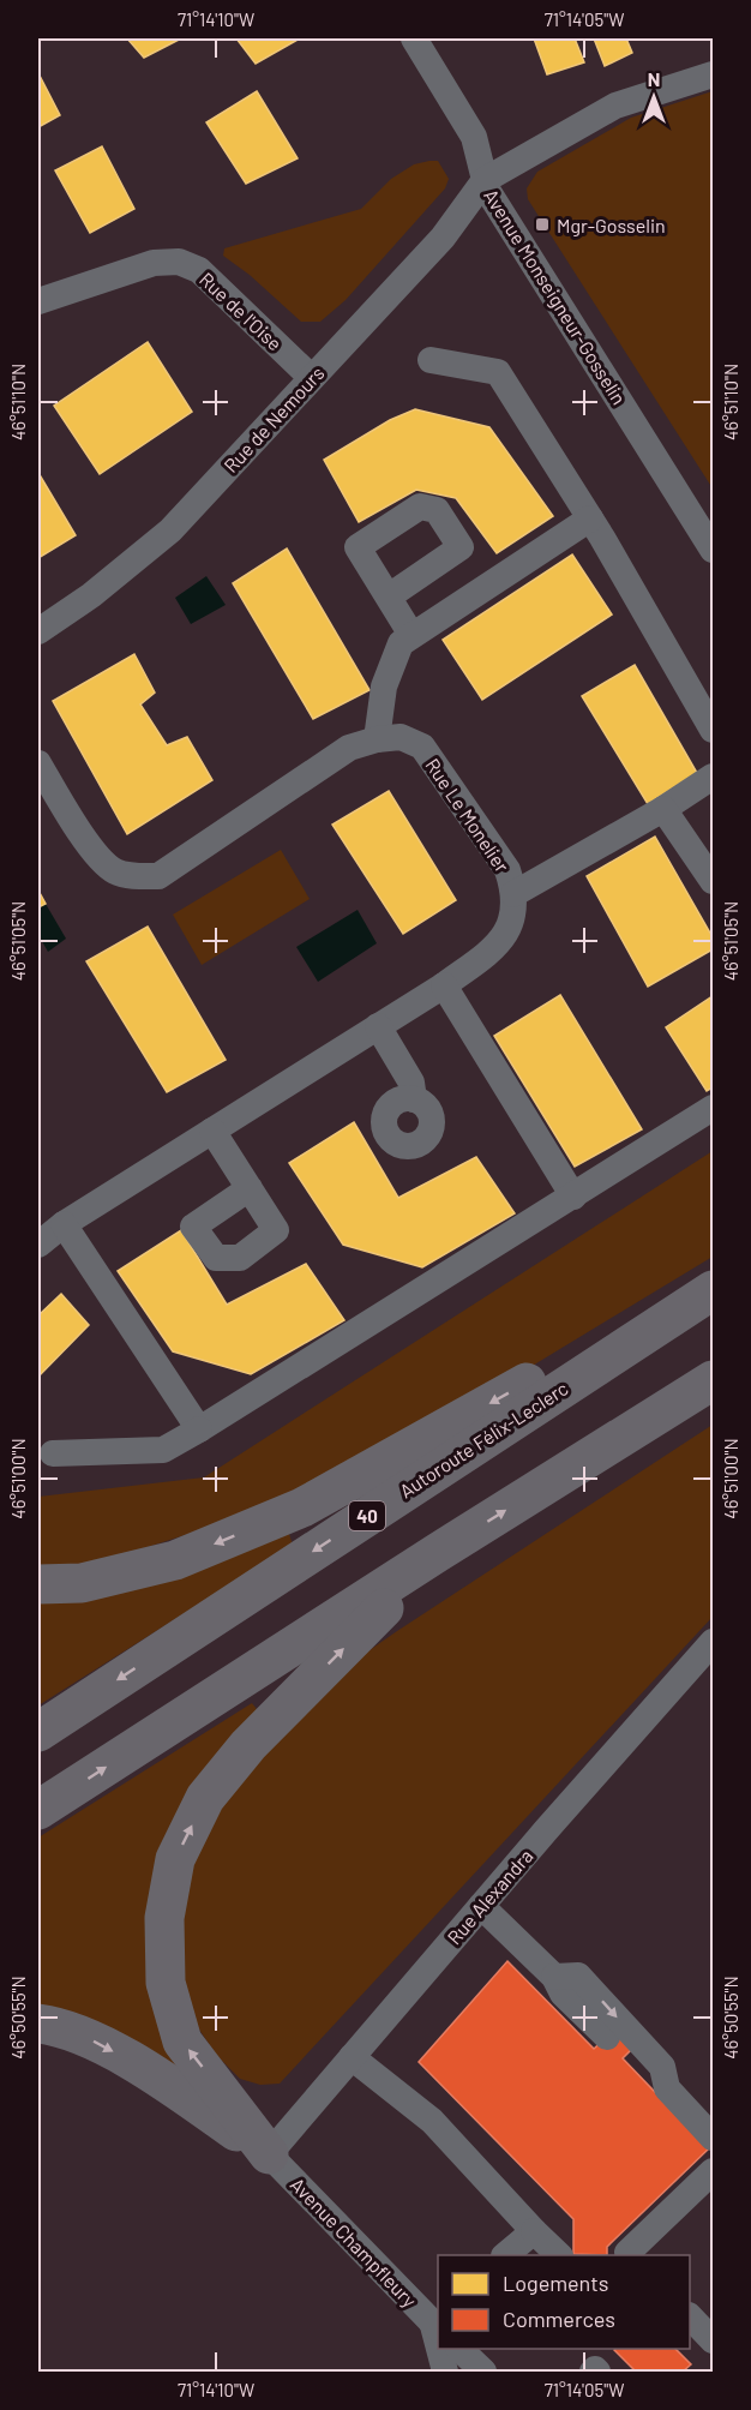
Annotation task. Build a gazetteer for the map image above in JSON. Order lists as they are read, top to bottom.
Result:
{
  "streets": {
    "highway": ["Autoroute Félix-Leclerc", "40"],
    "street": [
      "Avenue Monseigneur-Gosselin",
      "Rue de l'Oise",
      "Rue de Nemours",
      "Rue Le Monelier",
      "Rue Alexandra",
      "Avenue Champfleury"
    ]
  },
  "crossings": [
    ["Avenue Monseigneur-Gosselin", "Rue de Nemours"],
    ["Rue de l'Oise", "Rue de Nemours"],
    ["Rue Alexandra", "Avenue Champfleury"]
  ],
  "places": {
    "transit": ["Mgr-Gosselin"]
  },
  "legend": ["Logements", "Commerces"],
  "north": "top",
  "coordinates": [
    "71°14'10\"W",
    "71°14'05\"W",
    "46°51'10\"N",
    "46°51'05\"N",
    "46°51'00\"N",
    "46°50'55\"N"
  ]
}
